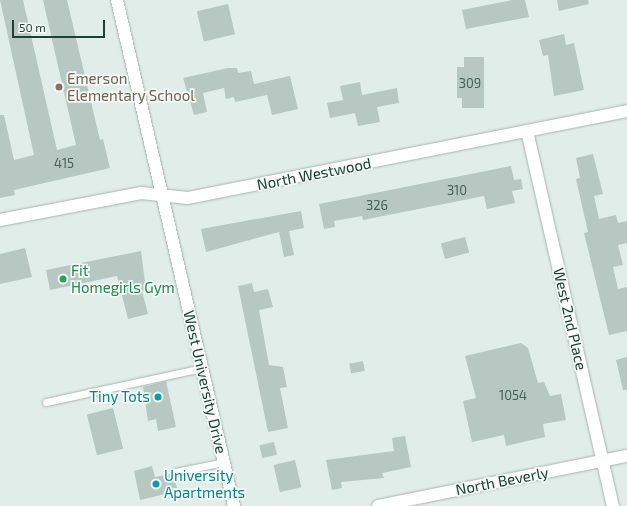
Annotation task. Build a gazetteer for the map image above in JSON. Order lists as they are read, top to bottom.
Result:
{
  "streets": {
    "street": [
      "North Westwood",
      "West 2nd Place",
      "West University Drive",
      "North Beverly"
    ]
  },
  "crossings": [
    ["North Westwood", "West 2nd Place"],
    ["North Westwood", "West University Drive"],
    ["West 2nd Place", "North Beverly"]
  ],
  "places": [
    "Emerson Elementary School",
    "Fit Homegirls Gym",
    "Tiny Tots",
    "University Apartments"
  ],
  "house_numbers": [
    "309",
    "415",
    "310",
    "326",
    "1054"
  ],
  "scale_bar": "50 m"
}
